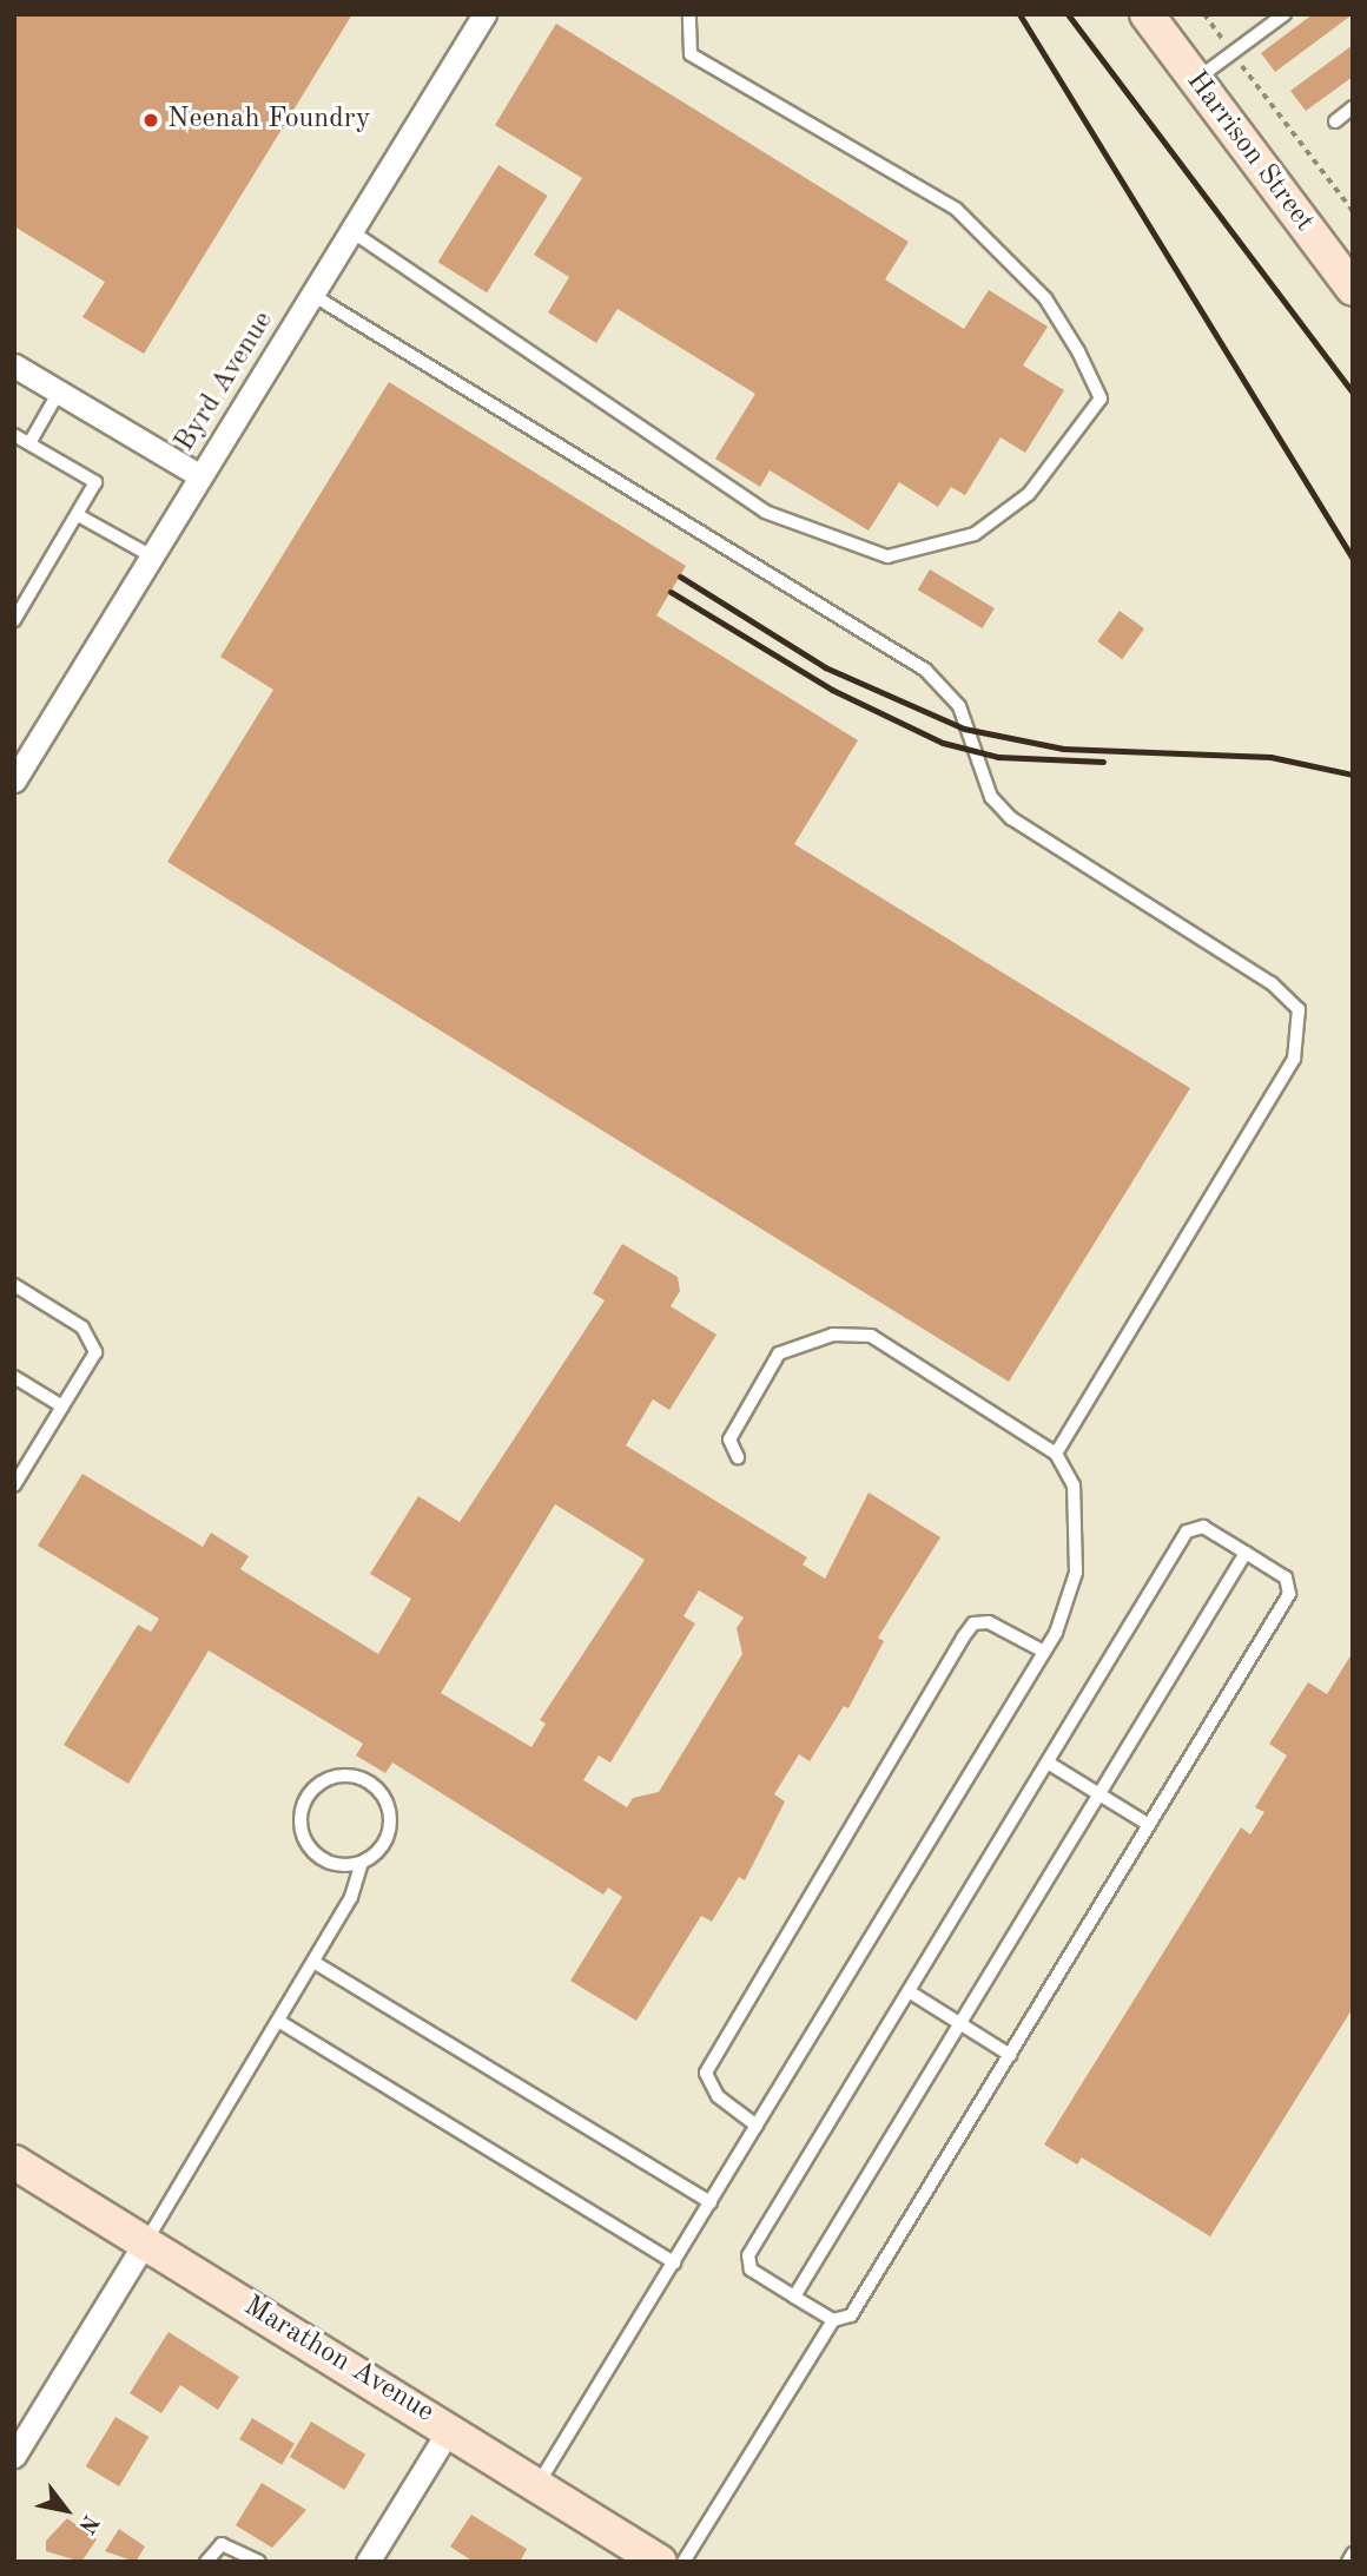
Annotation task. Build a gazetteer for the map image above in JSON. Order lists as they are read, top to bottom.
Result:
{
  "streets": {
    "street": ["Harrison Street", "Byrd Avenue", "Marathon Avenue"]
  },
  "places": ["Neenah Foundry"],
  "north": "bottom right"
}
